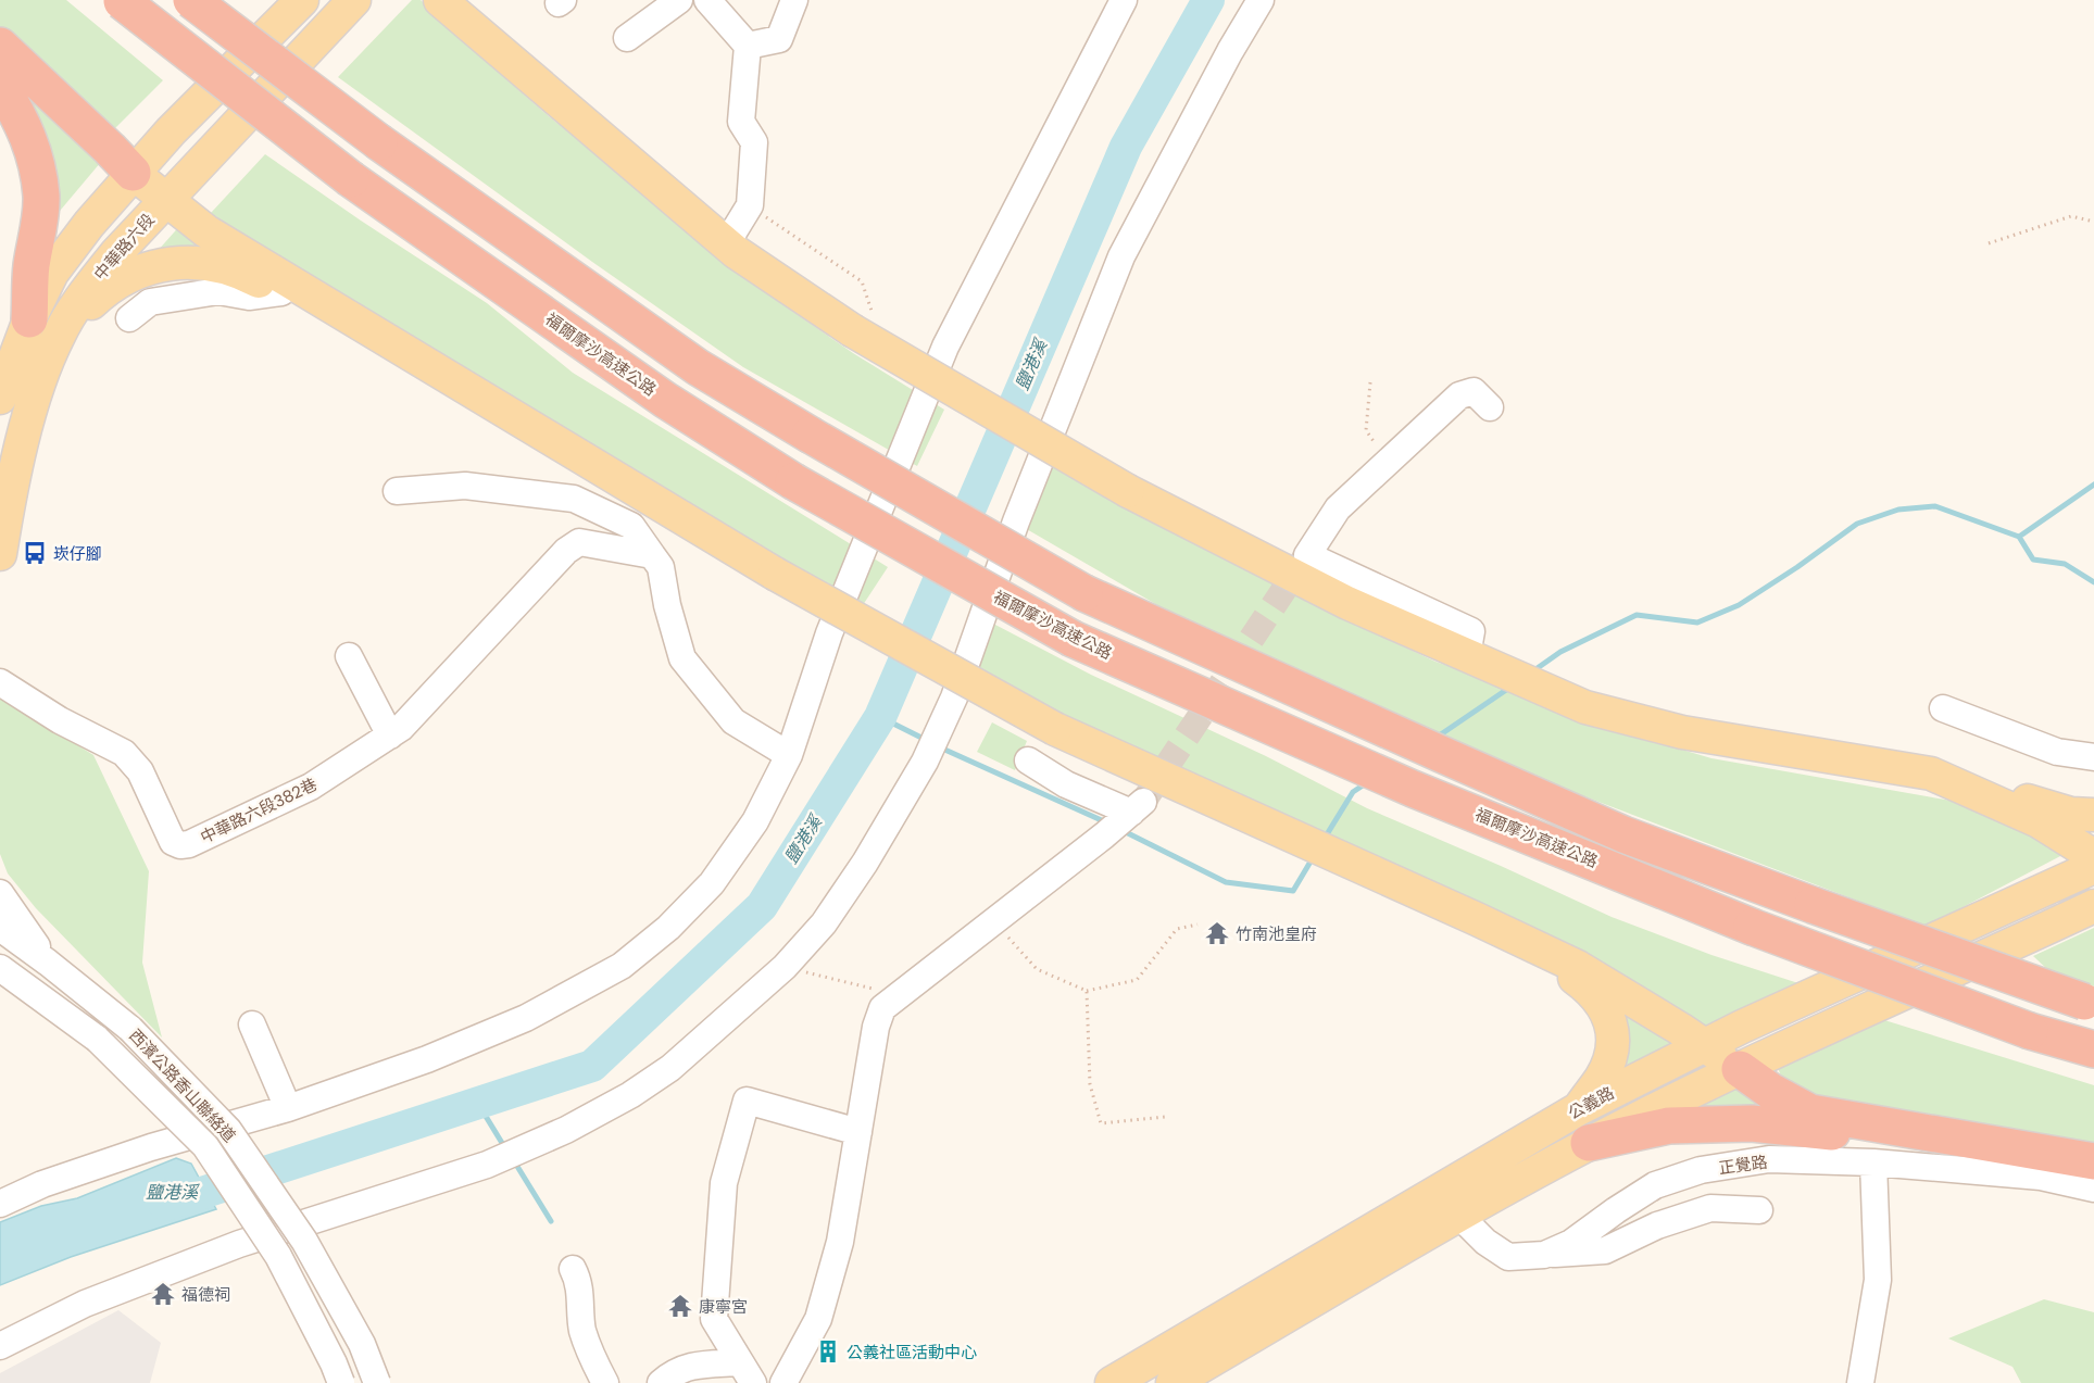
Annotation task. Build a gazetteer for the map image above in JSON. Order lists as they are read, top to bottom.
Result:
{
  "streets": {
    "highway": ["福爾摩沙高速公路"],
    "main road": ["中華路六段", "公義路"],
    "street": ["中華路六段382巷", "西濱公路香山聯絡道", "正覺路"]
  },
  "crossings": [
    ["公義路", "正覺路"]
  ],
  "water": ["鹽港溪"],
  "places": {
    "bus stop": ["崁仔腳"],
    "temple": ["竹南池皇府", "福德祠", "康寧宮"],
    "building": ["公義社區活動中心"]
  }
}
